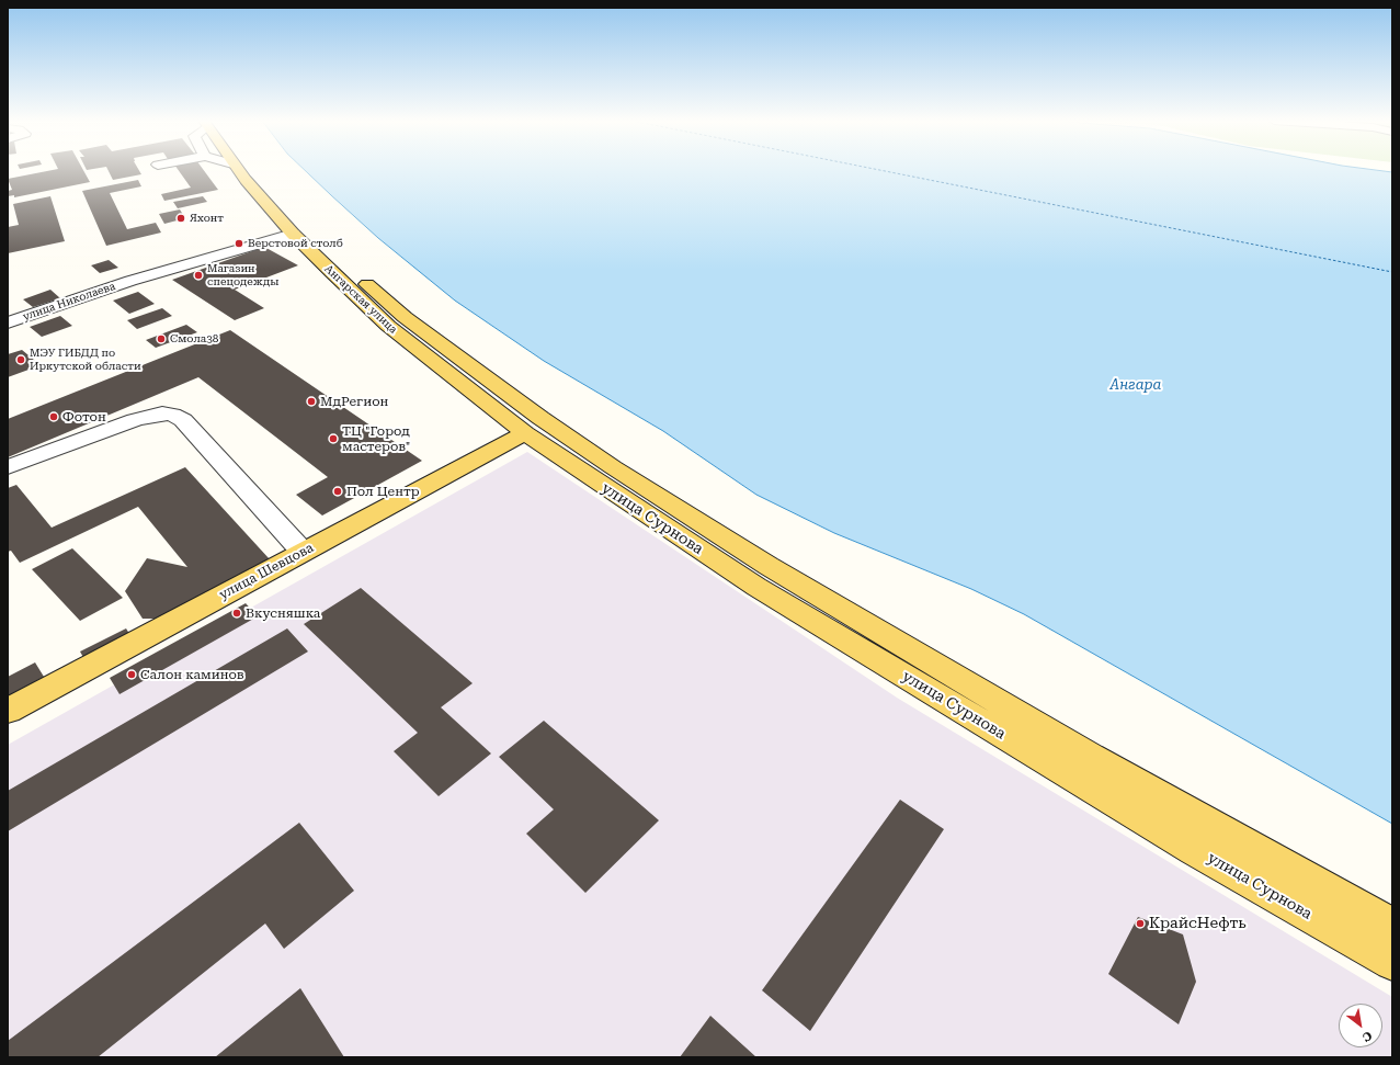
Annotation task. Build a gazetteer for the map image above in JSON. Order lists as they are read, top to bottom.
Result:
{
  "streets": {
    "main road": ["Ангарская улица", "улица Сурнова", "улица Шевцова"],
    "street": ["улица Николаева"]
  },
  "crossings": [
    ["Ангарская улица", "улица Николаева"],
    ["Ангарская улица", "улица Сурнова"],
    ["Ангарская улица", "улица Шевцова"],
    ["улица Сурнова", "улица Шевцова"]
  ],
  "water": ["Ангара"],
  "places": [
    "Яхонт",
    "Верстовой столб",
    "Магазин спецодежды",
    "Смола38",
    "МЭУ ГИБДД по Иркутской области",
    "МдРегион",
    "Фотон",
    "ТЦ \"Город мастеров\"",
    "Пол Центр",
    "Вкусняшка",
    "Салон каминов",
    "КрайсНефть"
  ],
  "north": "bottom right"
}
